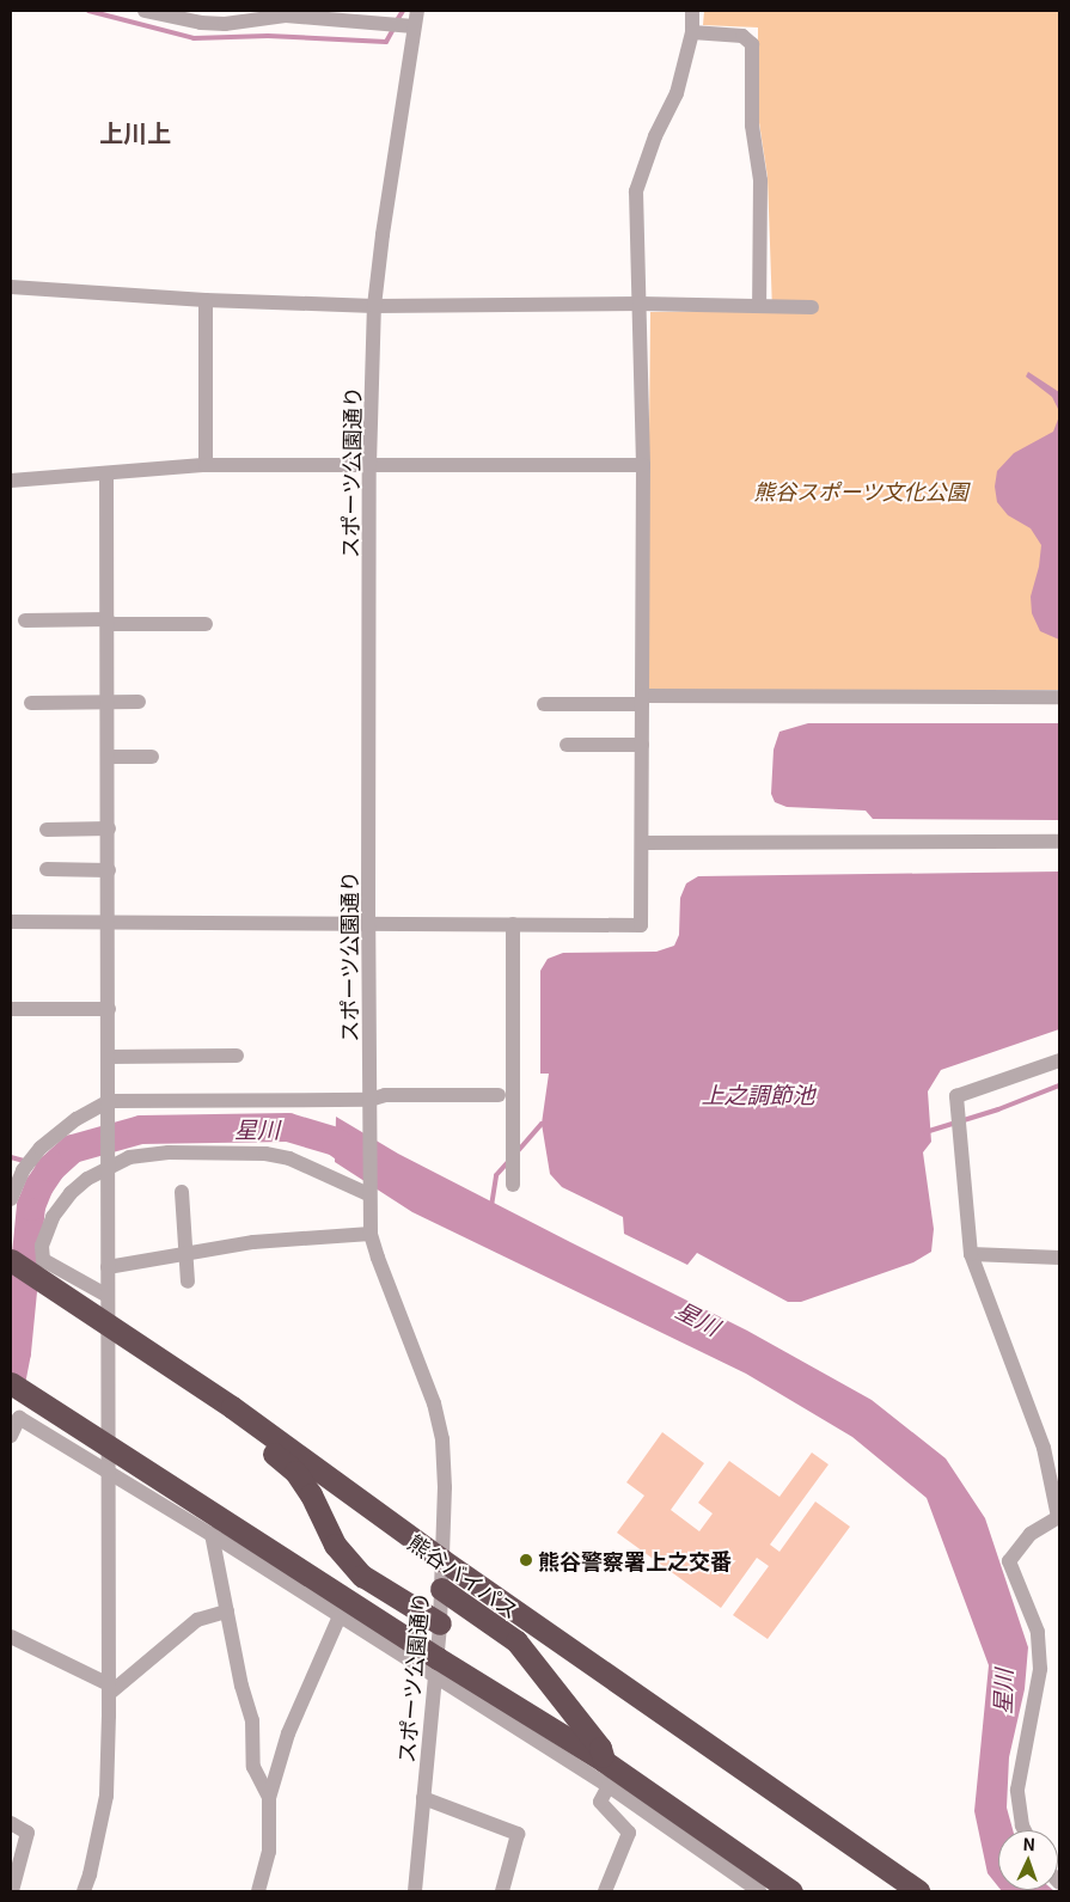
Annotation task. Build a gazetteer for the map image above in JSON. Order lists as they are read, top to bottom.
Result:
{
  "streets": {
    "highway": ["熊谷バイパス"],
    "street": ["スポーツ公園通り"]
  },
  "crossings": [
    ["スポーツ公園通り", "熊谷バイパス"]
  ],
  "districts": ["上川上"],
  "water": ["上之調節池", "星川"],
  "parks": ["熊谷スポーツ文化公園"],
  "places": ["熊谷警察署上之交番"],
  "north": "top"
}
